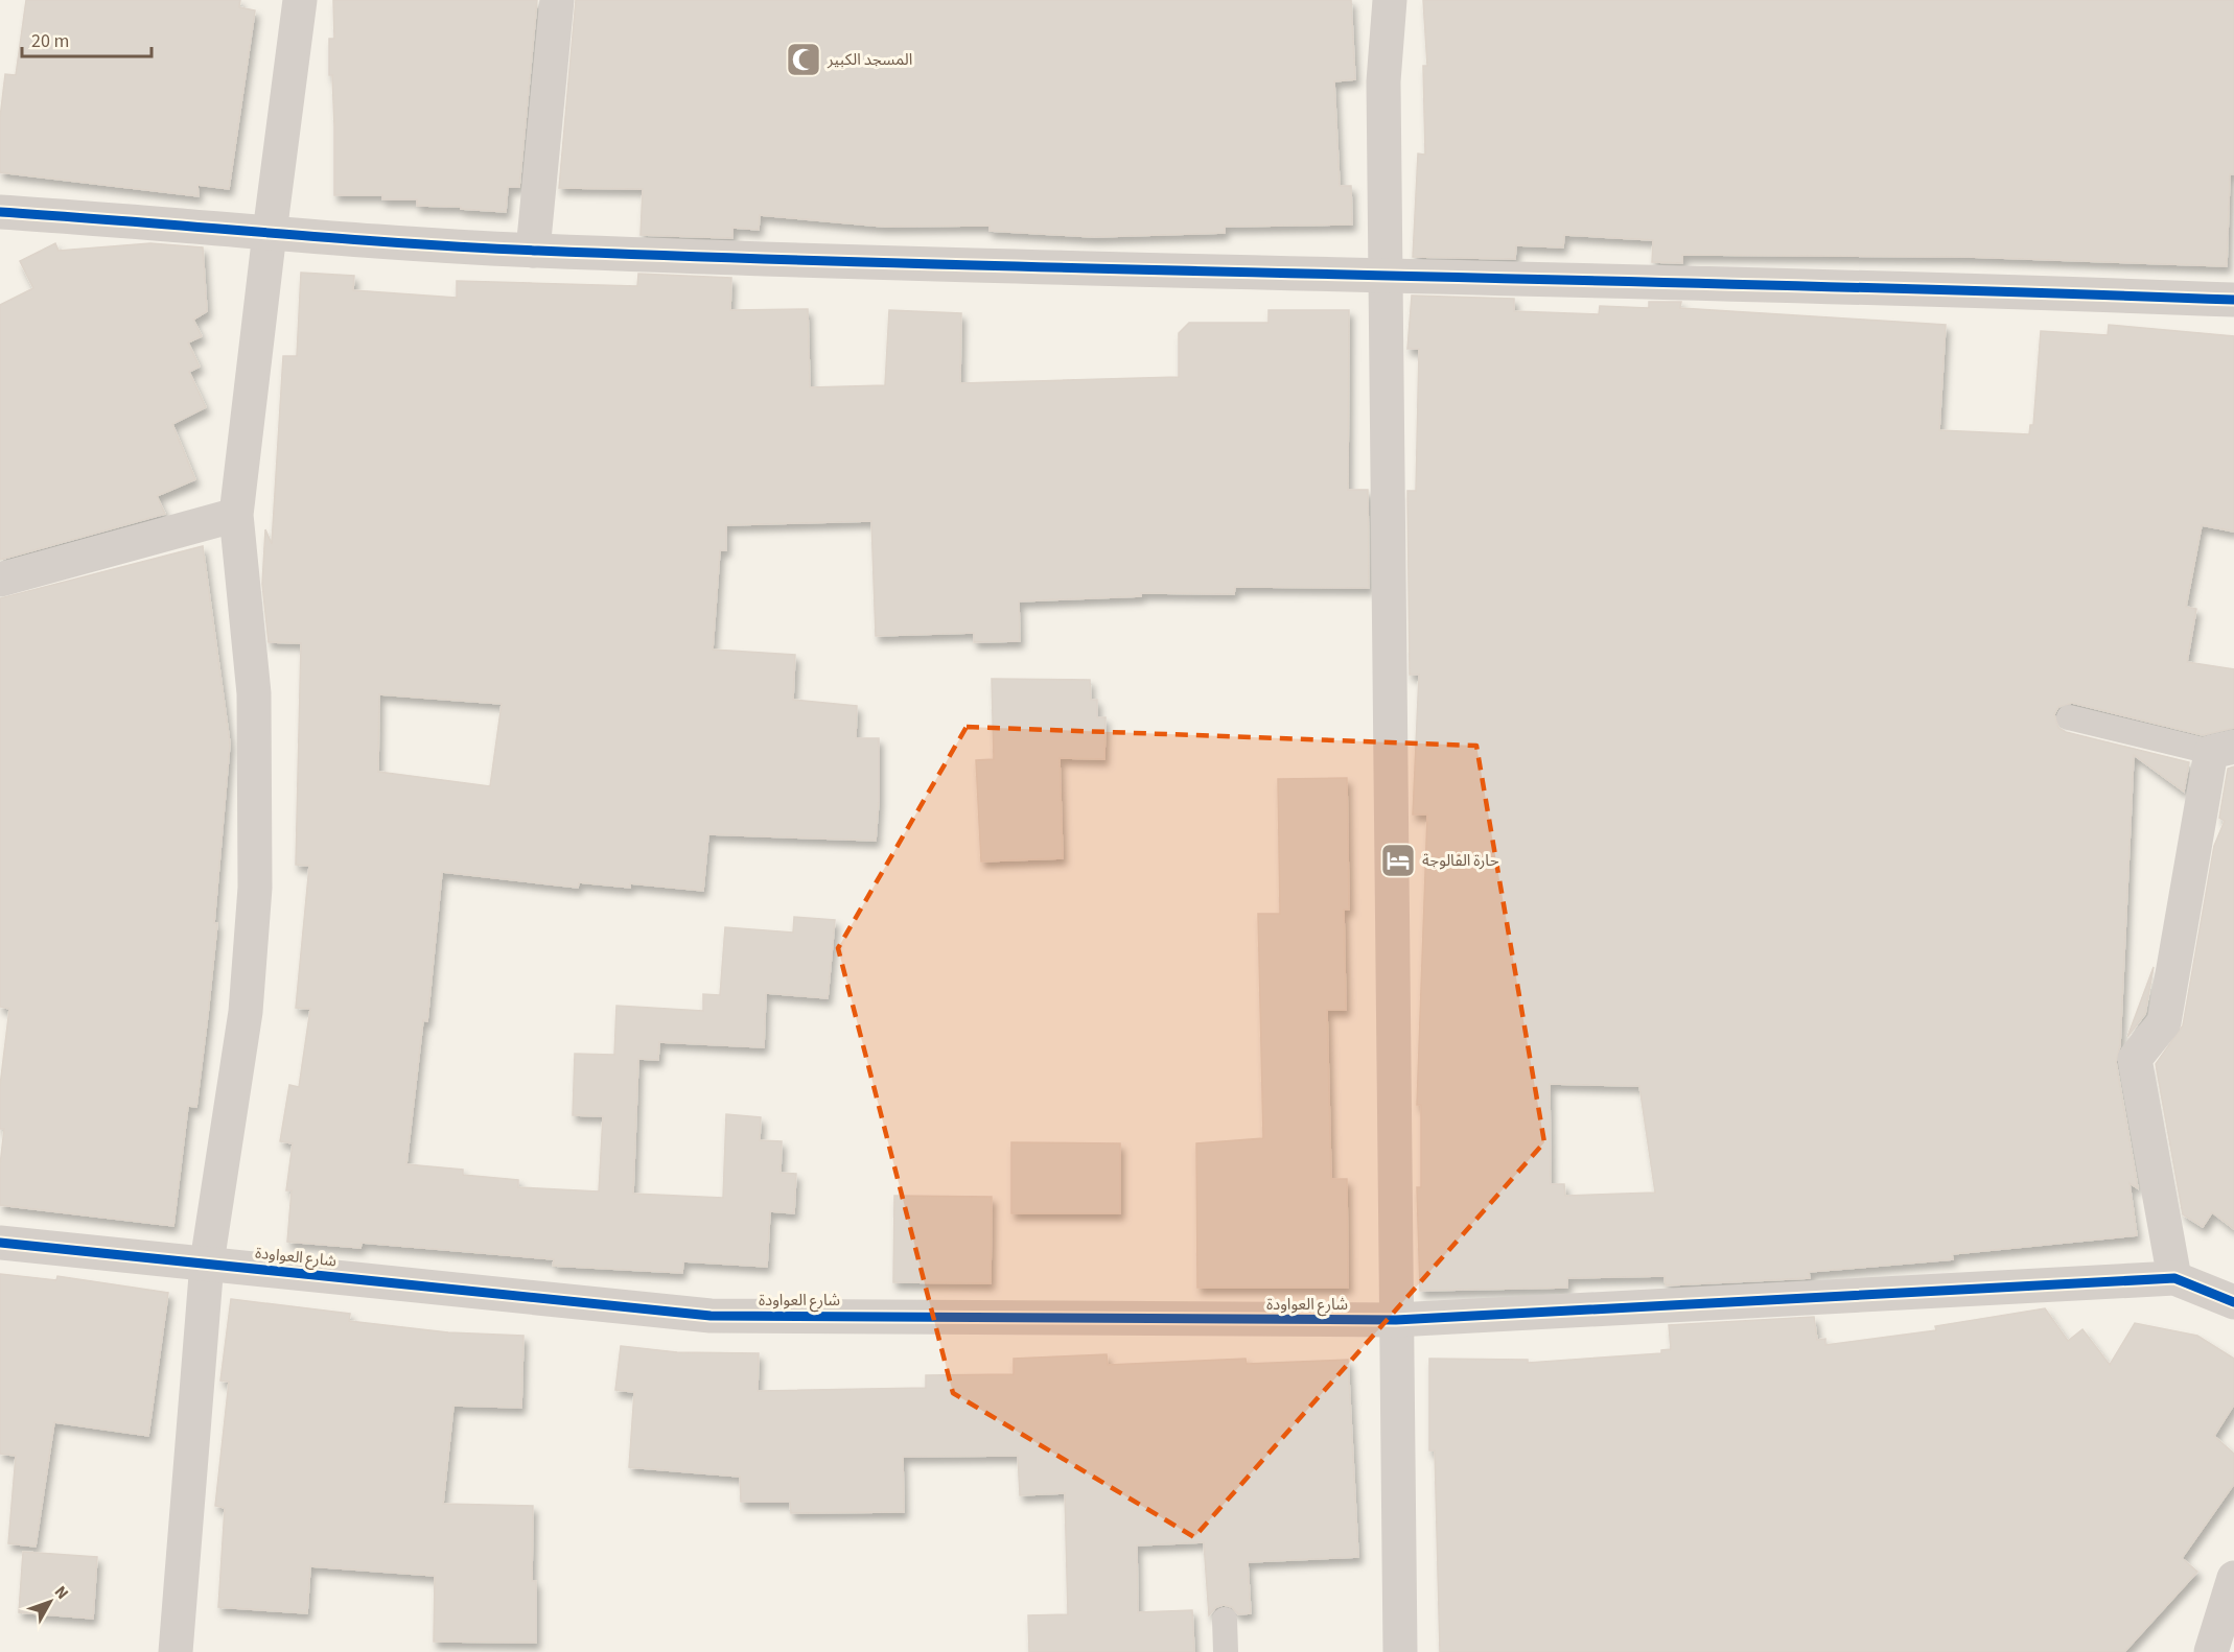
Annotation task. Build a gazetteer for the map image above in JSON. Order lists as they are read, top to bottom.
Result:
{
  "streets": {
    "street": ["شارع العواودة"]
  },
  "places": {
    "mosque": ["المسجد الكبير"],
    "hotel": ["حارة الفالوجة"]
  },
  "scale_bar": "20 m",
  "north": "top right"
}
